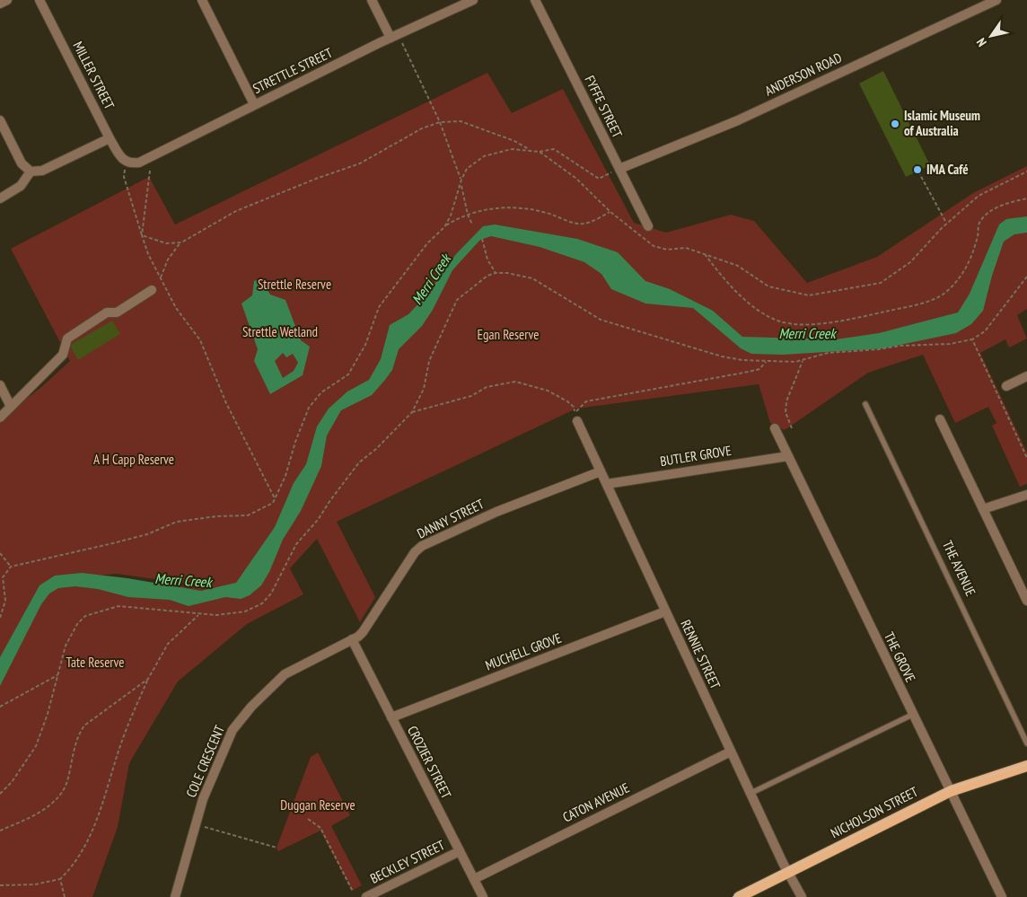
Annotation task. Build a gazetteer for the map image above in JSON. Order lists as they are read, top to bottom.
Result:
{
  "streets": {
    "main road": ["NICHOLSON STREET"],
    "street": [
      "STRETTLE STREET",
      "ANDERSON ROAD",
      "MILLER STREET",
      "FYFFE STREET",
      "BUTLER GROVE",
      "DANNY STREET",
      "MUCHELL GROVE",
      "RENNIE STREET",
      "THE GROVE",
      "COLE CRESCENT",
      "CROZIER STREET",
      "CATON AVENUE",
      "BECKLEY STREET"
    ],
    "lane": ["THE AVENUE"]
  },
  "crossings": [
    ["STRETTLE STREET", "MILLER STREET"],
    ["ANDERSON ROAD", "FYFFE STREET"],
    ["BUTLER GROVE", "RENNIE STREET"],
    ["BUTLER GROVE", "THE GROVE"],
    ["DANNY STREET", "RENNIE STREET"],
    ["DANNY STREET", "COLE CRESCENT"],
    ["DANNY STREET", "CROZIER STREET"],
    ["MUCHELL GROVE", "RENNIE STREET"],
    ["MUCHELL GROVE", "CROZIER STREET"],
    ["RENNIE STREET", "CATON AVENUE"],
    ["RENNIE STREET", "NICHOLSON STREET"],
    ["THE GROVE", "NICHOLSON STREET"],
    ["COLE CRESCENT", "CROZIER STREET"],
    ["CROZIER STREET", "CATON AVENUE"],
    ["CROZIER STREET", "BECKLEY STREET"]
  ],
  "water": ["Merri Creek"],
  "parks": [
    "Strettle Reserve",
    "Strettle Wetland",
    "Egan Reserve",
    "A H Capp Reserve",
    "Tate Reserve",
    "Duggan Reserve"
  ],
  "places": ["Islamic Museum of Australia", "IMA Café"],
  "north": "bottom left"
}
